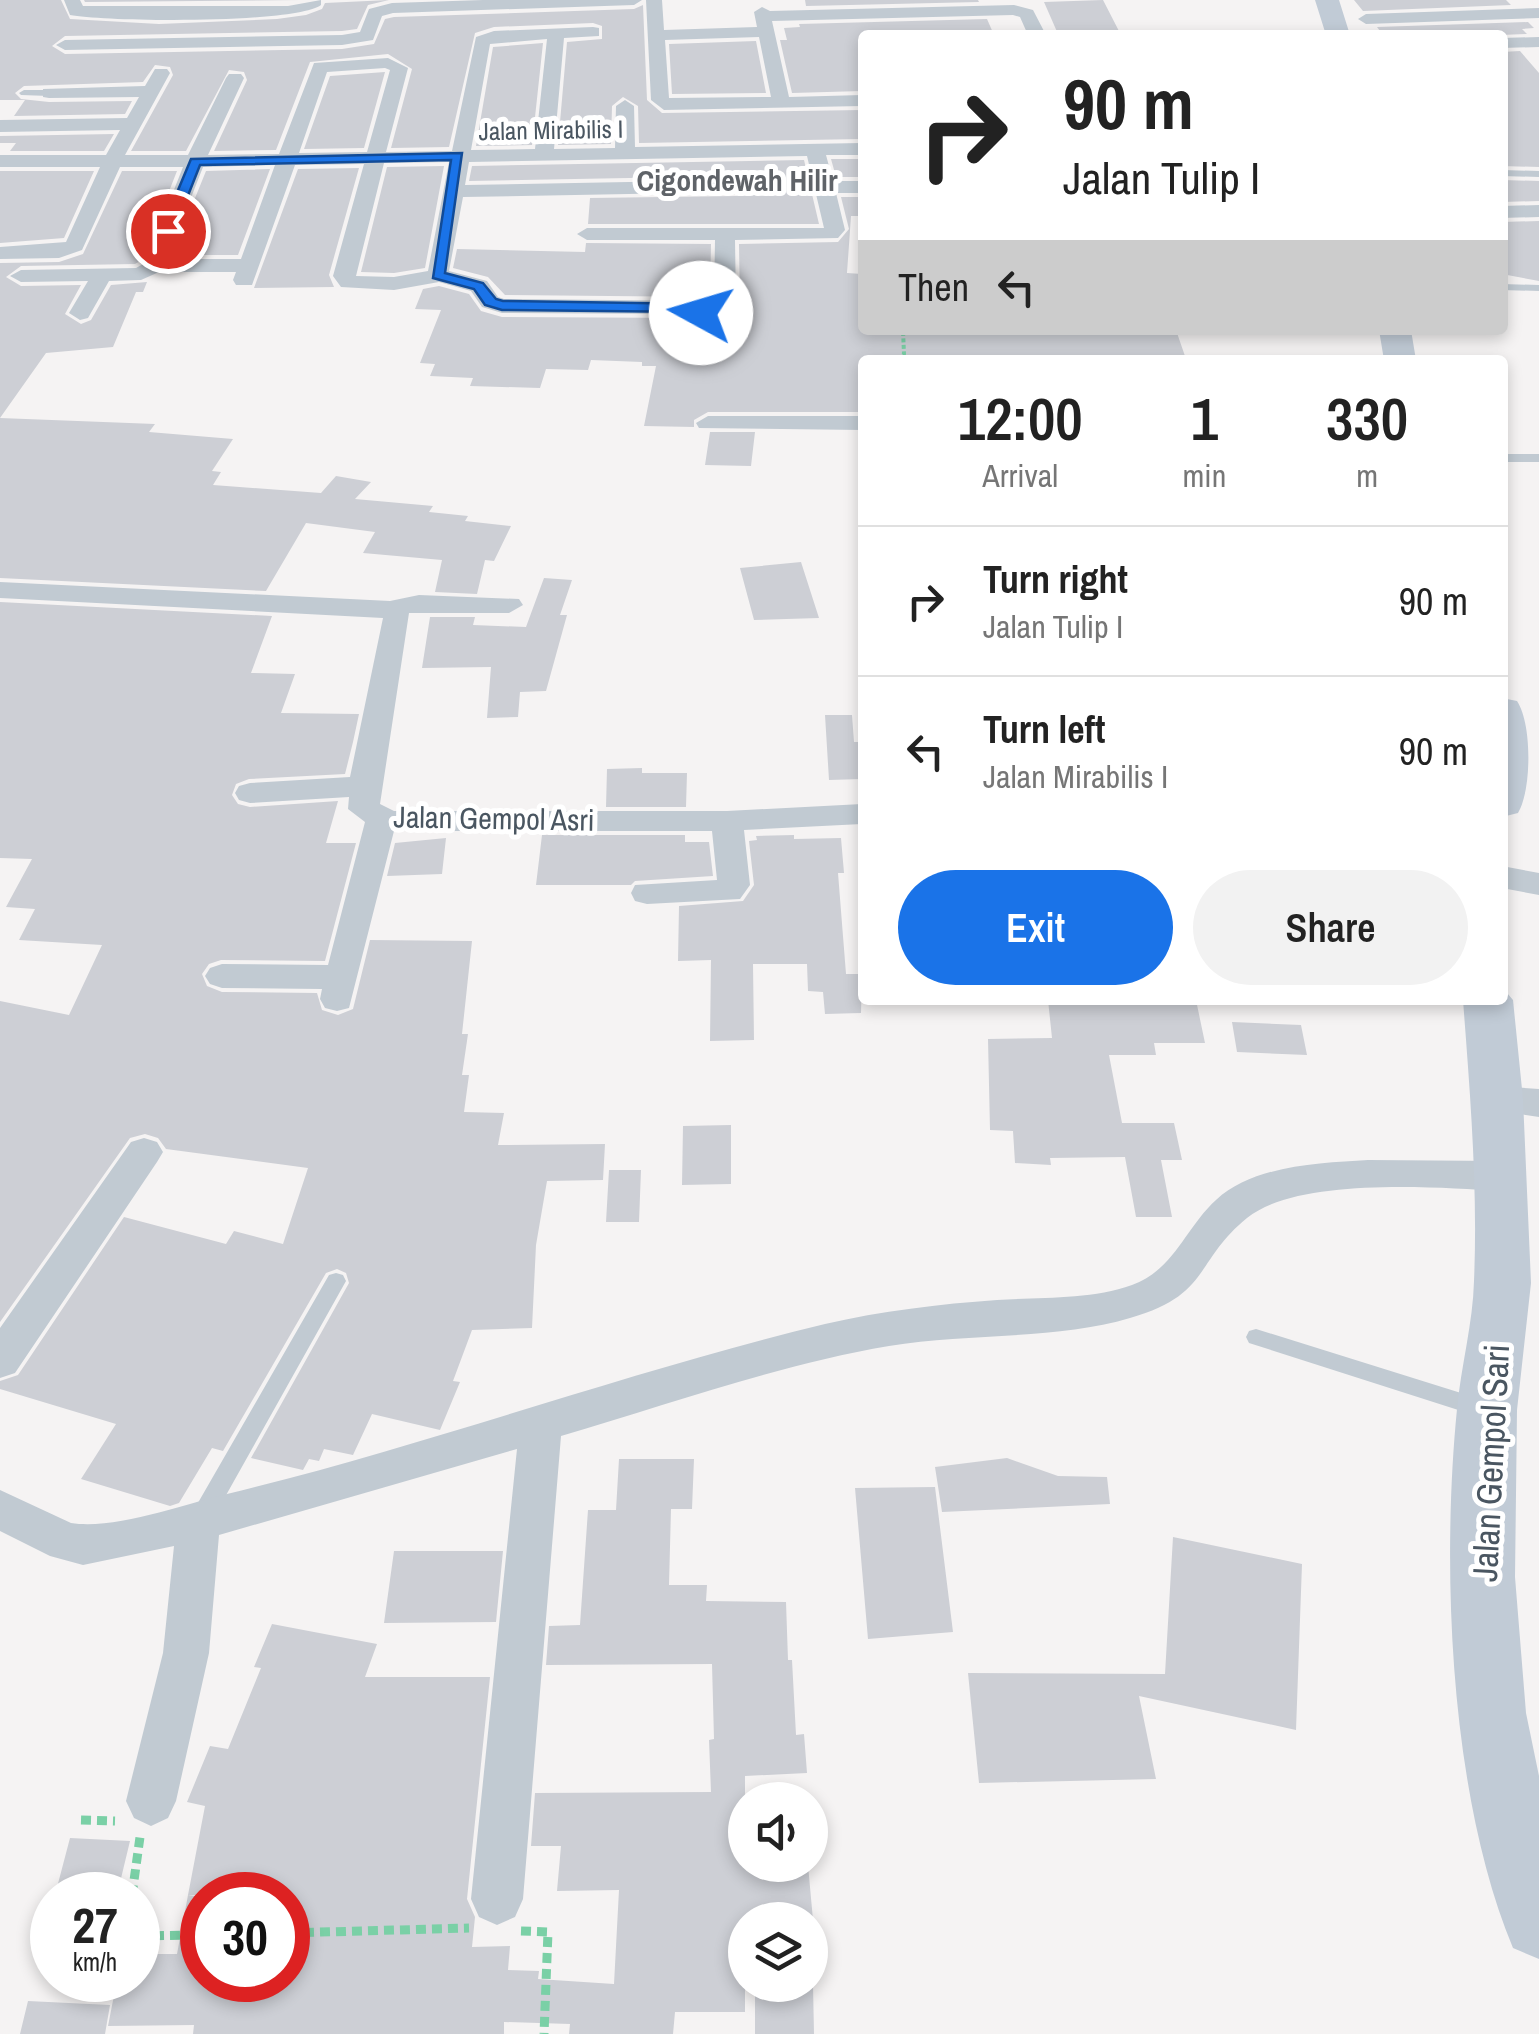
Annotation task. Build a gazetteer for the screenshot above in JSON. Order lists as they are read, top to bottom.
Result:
{
  "streets": {
    "street": ["Jalan Mirabilis I", "Jalan Gempol Asri", "Jalan Gempol Sari"]
  },
  "districts": ["Cigondewah Hilir"],
  "page": {
    "turn": ["90 m", "Jalan Tulip I"],
    "then": "Then",
    "eta": [
      "12:00",
      "Arrival",
      "1",
      "min",
      "330",
      "m"
    ],
    "list": [
      {
        "name": "Turn right",
        "note": "Jalan Tulip I",
        "value": "90 m"
      },
      {
        "name": "Turn left",
        "note": "Jalan Mirabilis I",
        "value": "90 m"
      }
    ],
    "buttons": ["Exit", "Share"],
    "speed": "27 km/h",
    "limit": "30"
  }
}
